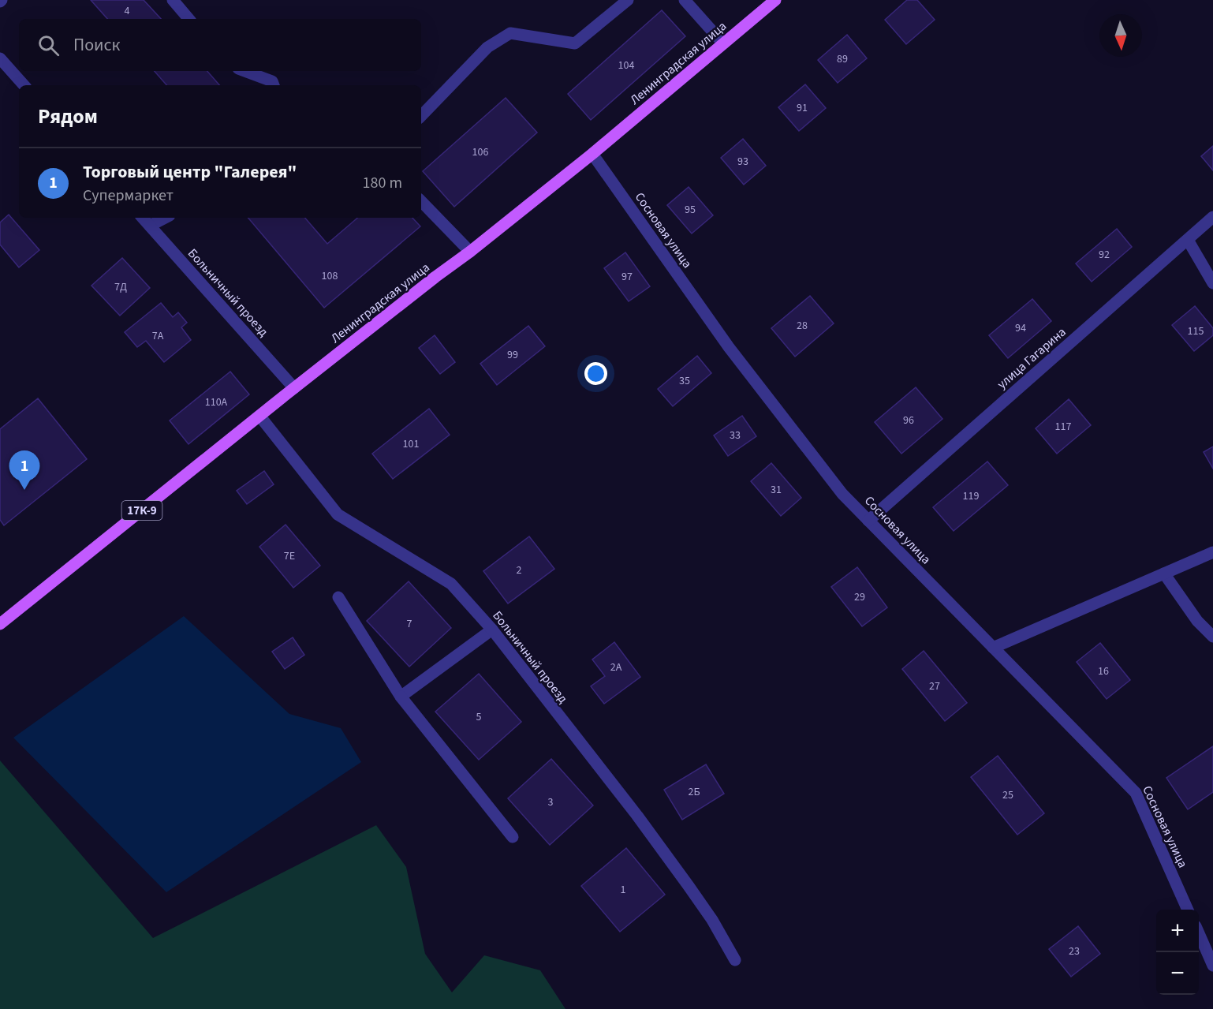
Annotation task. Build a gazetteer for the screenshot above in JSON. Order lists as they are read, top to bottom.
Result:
{
  "streets": {
    "main road": ["Ленинградская улица", "17К-9"],
    "street": ["Сосновая улица", "Больничный проезд", "улица Гагарина"]
  },
  "crossings": [
    ["Ленинградская улица", "Сосновая улица"],
    ["Ленинградская улица", "Больничный проезд"],
    ["Сосновая улица", "улица Гагарина"]
  ],
  "house_numbers": [
    "4",
    "89",
    "104",
    "91",
    "106",
    "93",
    "95",
    "92",
    "108",
    "97",
    "7Д",
    "28",
    "94",
    "115",
    "7А",
    "99",
    "35",
    "110А",
    "96",
    "117",
    "33",
    "101",
    "31",
    "119",
    "7Е",
    "2",
    "29",
    "7",
    "2А",
    "16",
    "27",
    "5",
    "2Б",
    "25",
    "3",
    "1",
    "23"
  ],
  "north": "bottom",
  "page": {
    "search": "Поиск",
    "heading": "Рядом",
    "list": [
      {
        "mark": "1",
        "name": "Торговый центр \"Галерея\"",
        "note": "Супермаркет",
        "value": "180 m"
      }
    ],
    "pins": "1",
    "map_buttons": ["+", "−"]
  }
}
